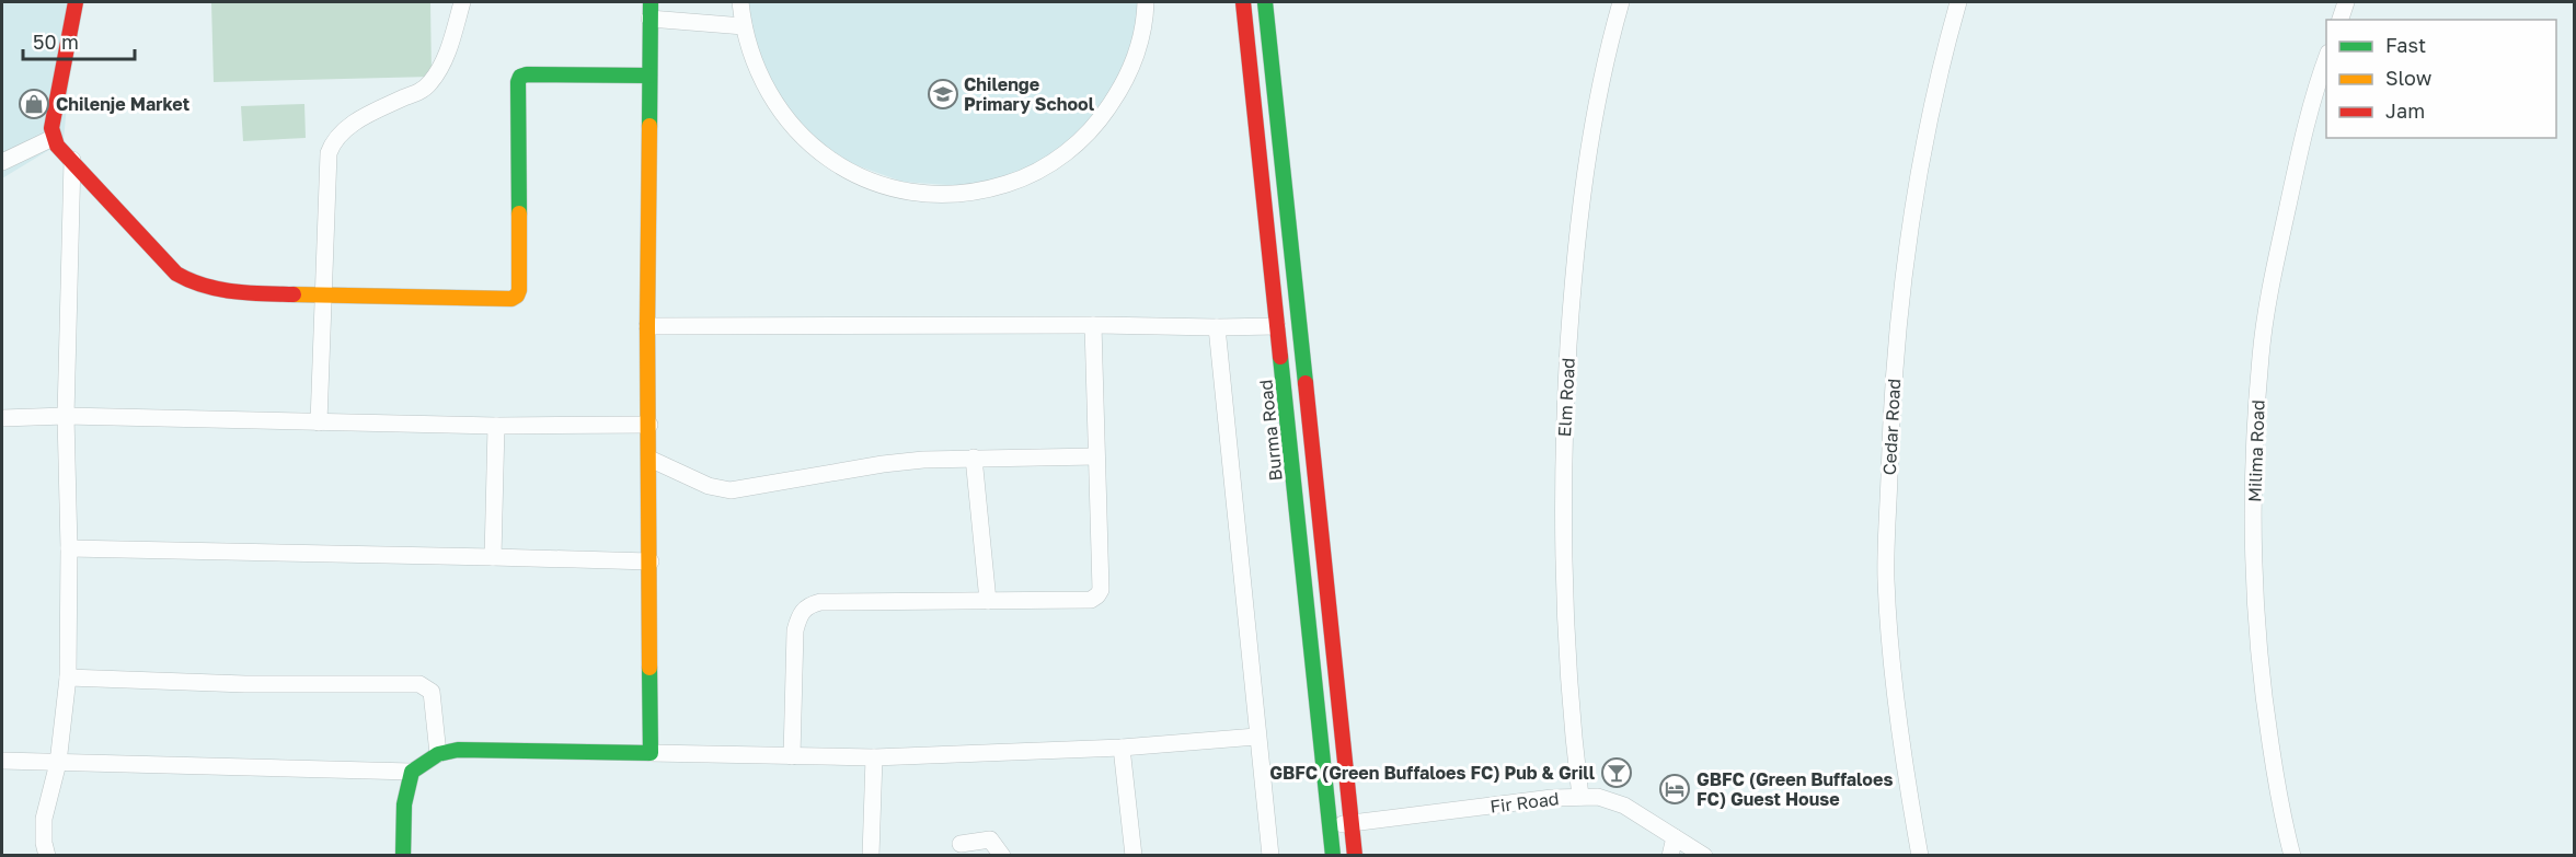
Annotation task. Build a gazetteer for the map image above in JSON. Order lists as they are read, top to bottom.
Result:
{
  "streets": {
    "street": [
      "Elm Road",
      "Cedar Road",
      "Burma Road",
      "Milima Road",
      "Fir Road"
    ]
  },
  "crossings": [
    ["Elm Road", "Fir Road"],
    ["Burma Road", "Fir Road"]
  ],
  "places": {
    "school or university": ["Chilenge Primary School"],
    "shop": ["Chilenje Market"],
    "bar": ["GBFC (Green Buffaloes FC) Pub & Grill"],
    "hotel": ["GBFC (Green Buffaloes FC) Guest House"]
  },
  "legend": ["Fast", "Slow", "Jam"],
  "scale_bar": "50 m"
}
